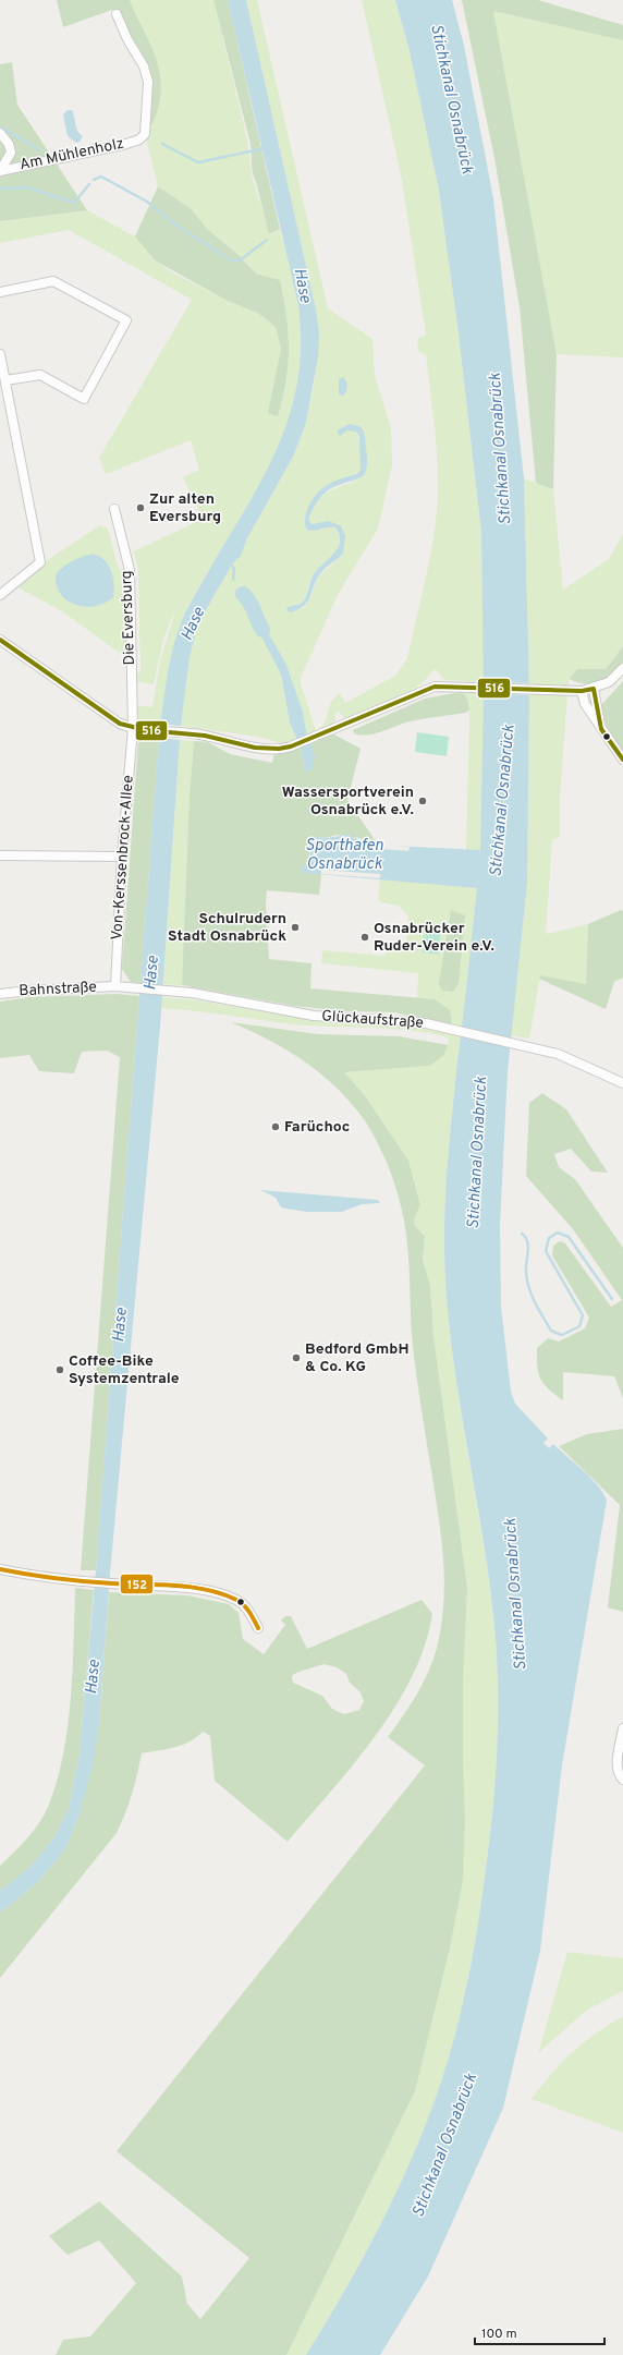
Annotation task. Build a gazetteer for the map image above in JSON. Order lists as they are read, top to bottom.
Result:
{
  "streets": {
    "street": [
      "Am Mühlenholz",
      "Die Eversburg",
      "Von-Kerssenbrock-Allee",
      "Bahnstraße",
      "Glückaufstraße"
    ]
  },
  "crossings": [
    ["Die Eversburg", "Von-Kerssenbrock-Allee"],
    ["Von-Kerssenbrock-Allee", "Bahnstraße"],
    ["Von-Kerssenbrock-Allee", "Glückaufstraße"],
    ["Bahnstraße", "Glückaufstraße"]
  ],
  "water": ["Stichkanal Osnabrück", "Hase", "Sporthafen Osnabrück"],
  "places": [
    "Zur alten Eversburg",
    "Wassersportverein Osnabrück e.V.",
    "Schulrudern Stadt Osnabrück",
    "Osnabrücker Ruder-Verein e.V.",
    "Farüchoc",
    "Bedford GmbH & Co. KG",
    "Coffee-Bike Systemzentrale"
  ],
  "lines": ["transit line 516", "transit line 152"],
  "scale_bar": "100 m"
}
